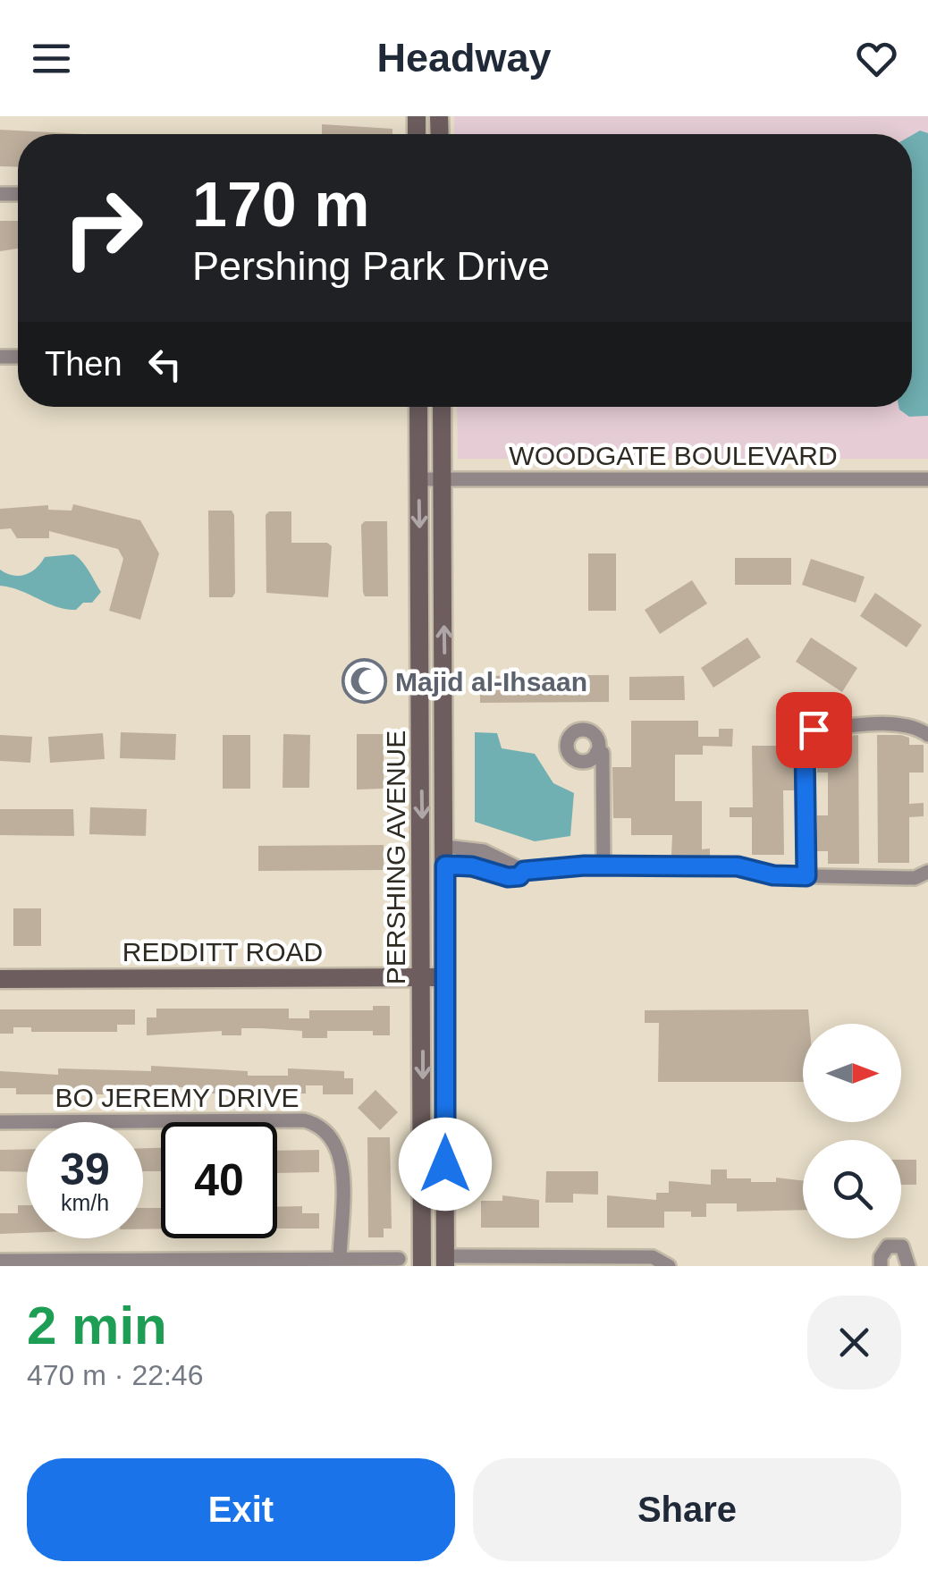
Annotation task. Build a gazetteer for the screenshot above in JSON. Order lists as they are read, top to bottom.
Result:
{
  "streets": {
    "street": [
      "WOODGATE BOULEVARD",
      "PERSHING AVENUE",
      "REDDITT ROAD",
      "BO JEREMY DRIVE"
    ]
  },
  "crossings": [
    ["WOODGATE BOULEVARD", "PERSHING AVENUE"],
    ["PERSHING AVENUE", "REDDITT ROAD"]
  ],
  "places": {
    "mosque": ["Majid al-Ihsaan"]
  },
  "north": "right",
  "page": {
    "header": "Headway",
    "turn": ["170 m", "Pershing Park Drive"],
    "then": "Then",
    "speed": "39 km/h",
    "limit": "40",
    "heading": ["2 min", "470 m · 22:46"],
    "buttons": ["Exit", "Share"]
  }
}
